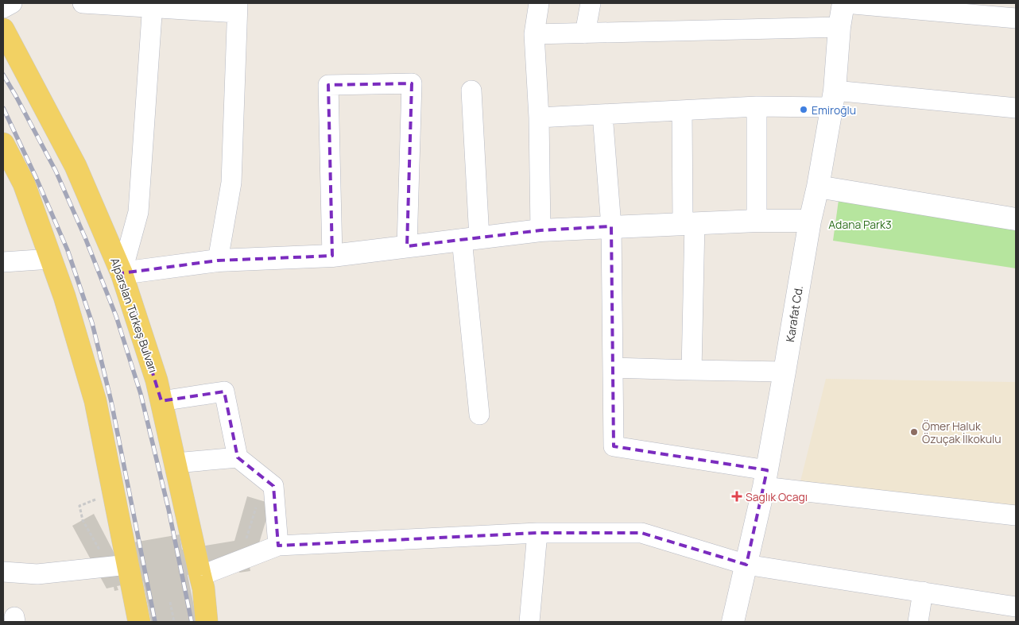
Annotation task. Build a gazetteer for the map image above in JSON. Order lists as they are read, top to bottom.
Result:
{
  "streets": {
    "main road": ["Karafat Cd.", "Alparslan Türkeş Bulvarı"]
  },
  "parks": ["Adana Park3"],
  "places": {
    "other": ["Emiroğlu", "Ömer Haluk Özuçak İlkokulu"],
    "health": ["Saglık Ocagı"]
  }
}
